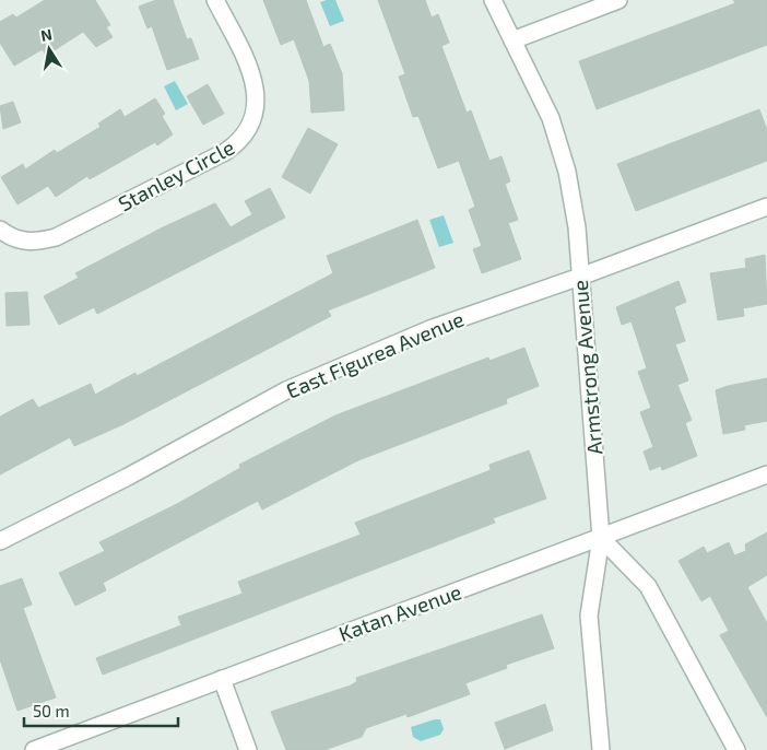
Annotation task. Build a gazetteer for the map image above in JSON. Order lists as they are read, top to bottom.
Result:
{
  "streets": {
    "street": [
      "Stanley Circle",
      "East Figurea Avenue",
      "Armstrong Avenue",
      "Katan Avenue"
    ]
  },
  "crossings": [
    ["East Figurea Avenue", "Armstrong Avenue"],
    ["Armstrong Avenue", "Katan Avenue"]
  ],
  "scale_bar": "50 m",
  "north": "top"
}
